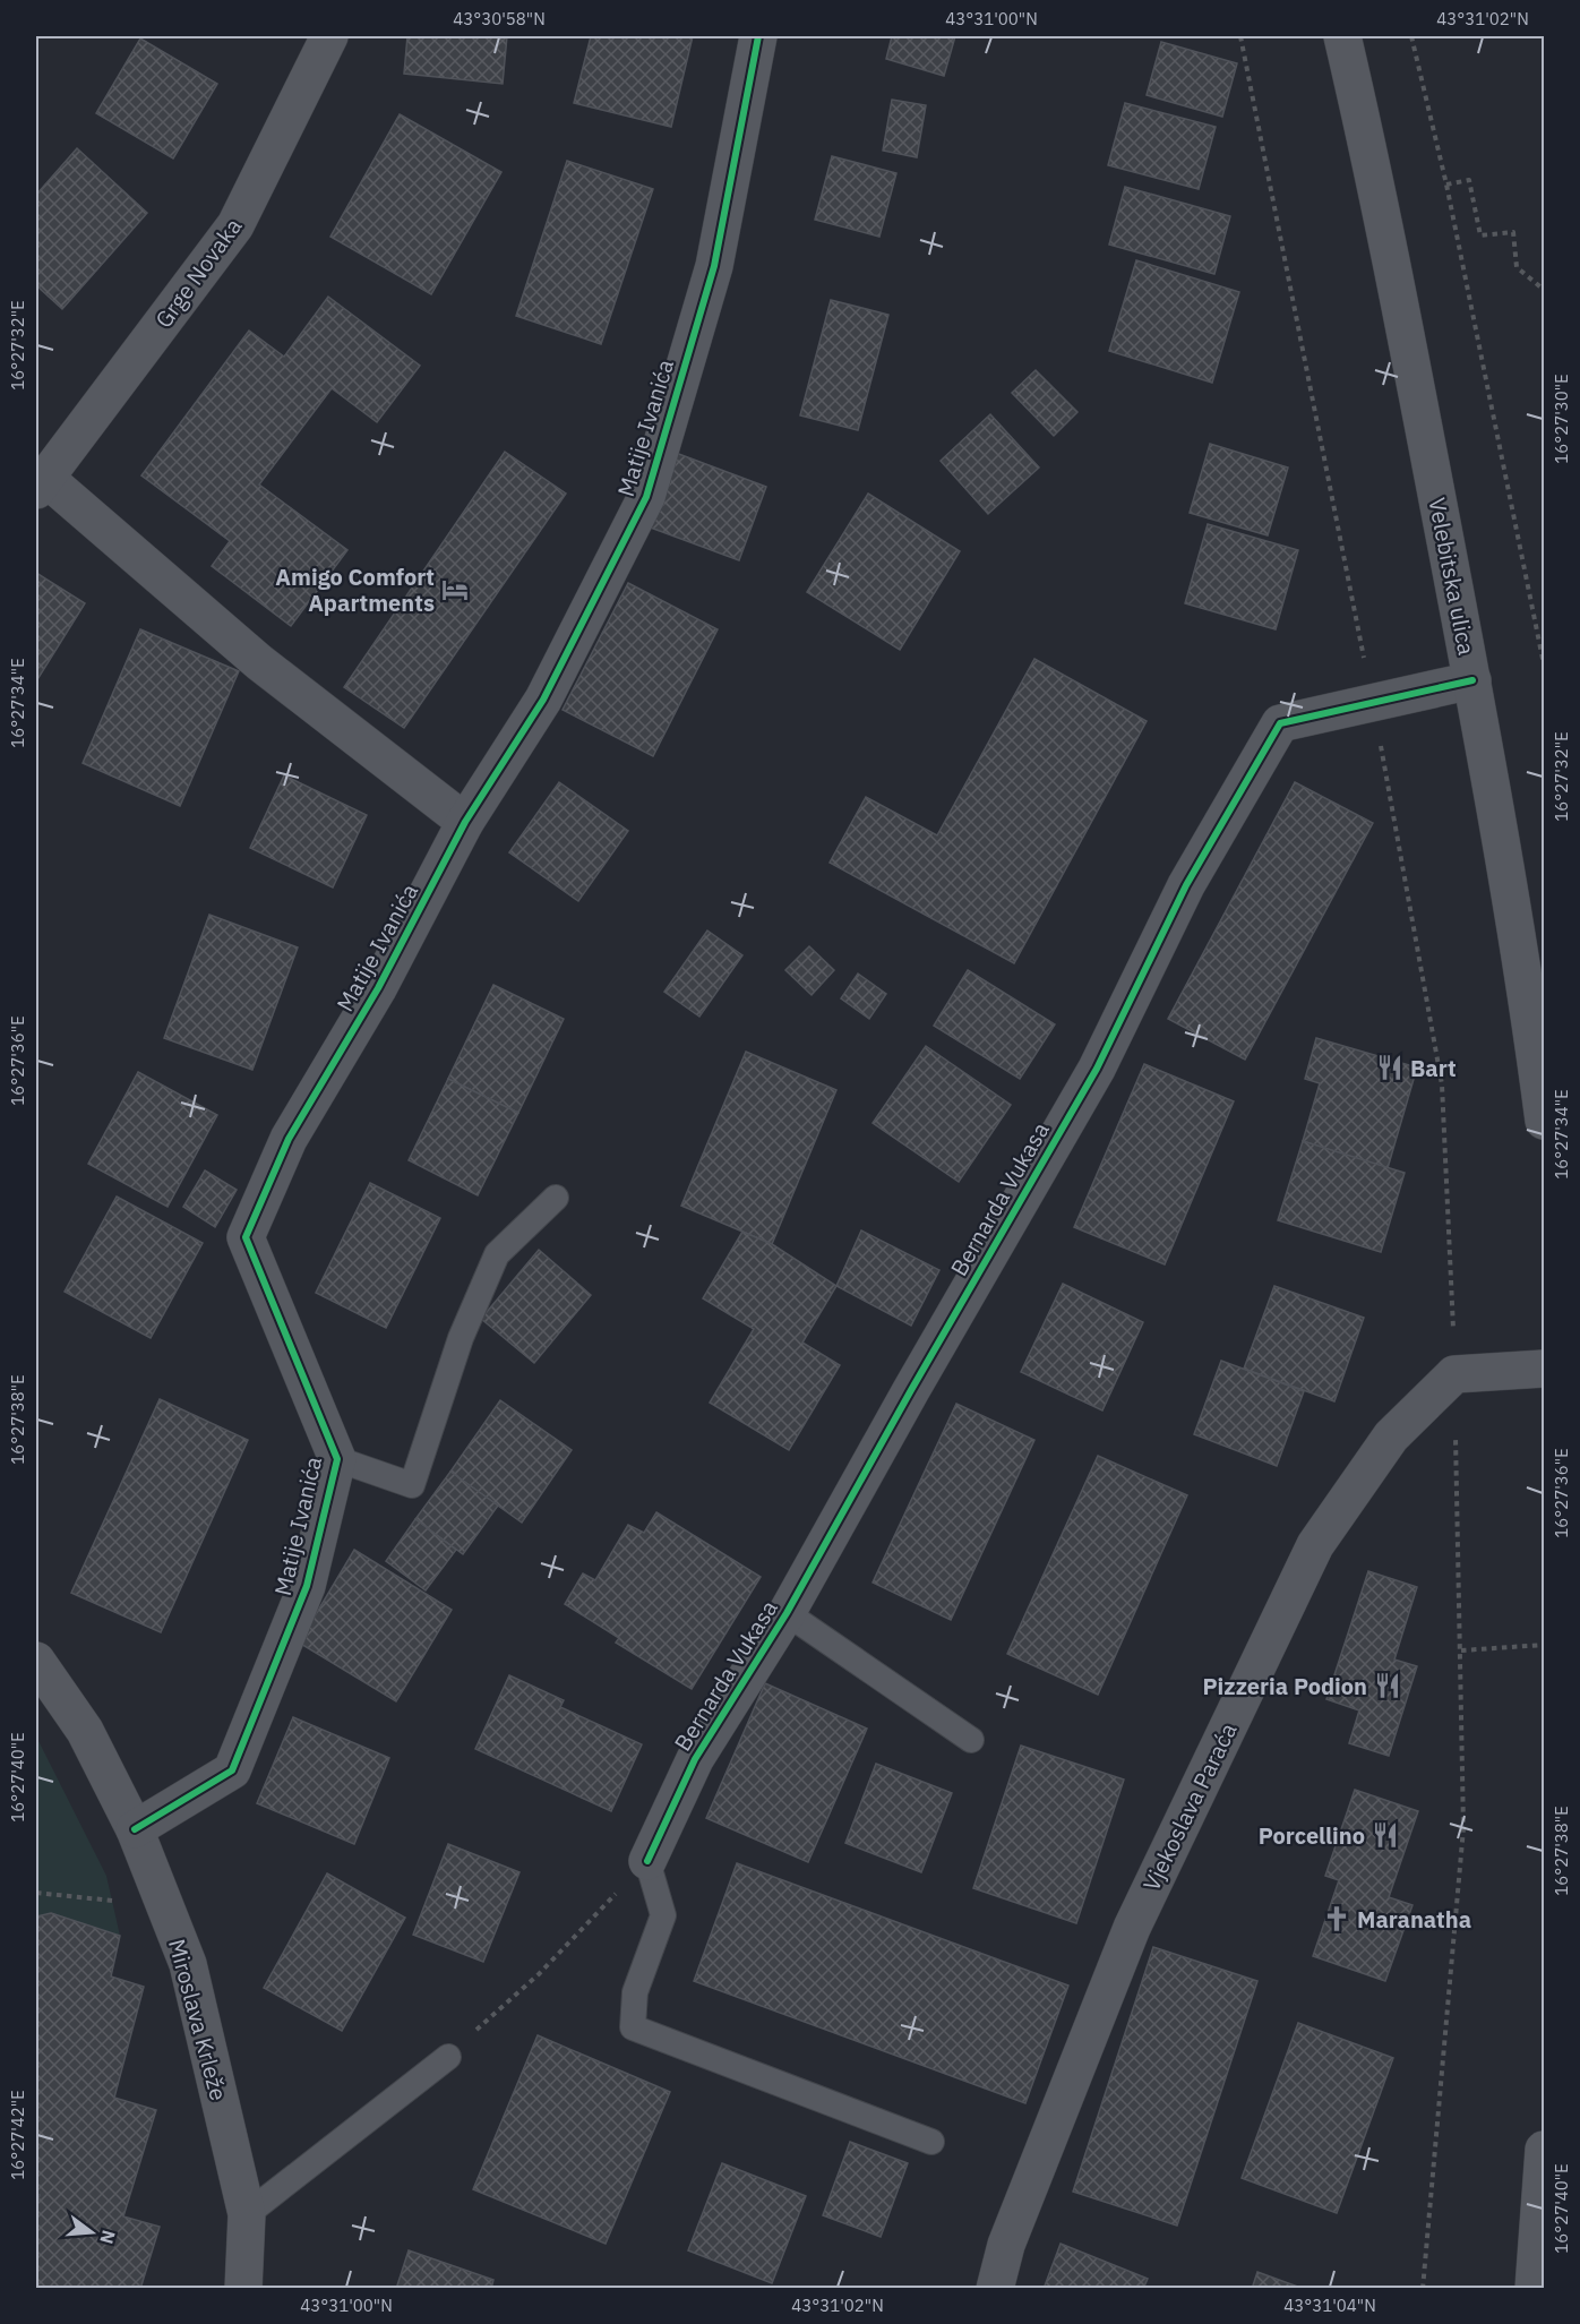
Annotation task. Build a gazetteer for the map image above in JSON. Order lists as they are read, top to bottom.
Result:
{
  "streets": {
    "street": [
      "Grge Novaka",
      "Matije Ivanića",
      "Velebitska ulica",
      "Bernarda Vukasa",
      "Vjekoslava Paraća",
      "Miroslava Krleže"
    ]
  },
  "crossings": [
    ["Matije Ivanića", "Miroslava Krleže"],
    ["Velebitska ulica", "Bernarda Vukasa"]
  ],
  "places": {
    "hotel": ["Amigo Comfort Apartments"],
    "restaurant": ["Bart", "Pizzeria Podion", "Porcellino"],
    "church": ["Maranatha"]
  },
  "north": "right",
  "coordinates": [
    "43°30'58\"N",
    "43°31'00\"N",
    "43°31'02\"N",
    "16°27'32\"E",
    "16°27'30\"E",
    "16°27'34\"E",
    "16°27'36\"E",
    "16°27'38\"E",
    "16°27'40\"E",
    "16°27'42\"E",
    "43°31'04\"N"
  ]
}
